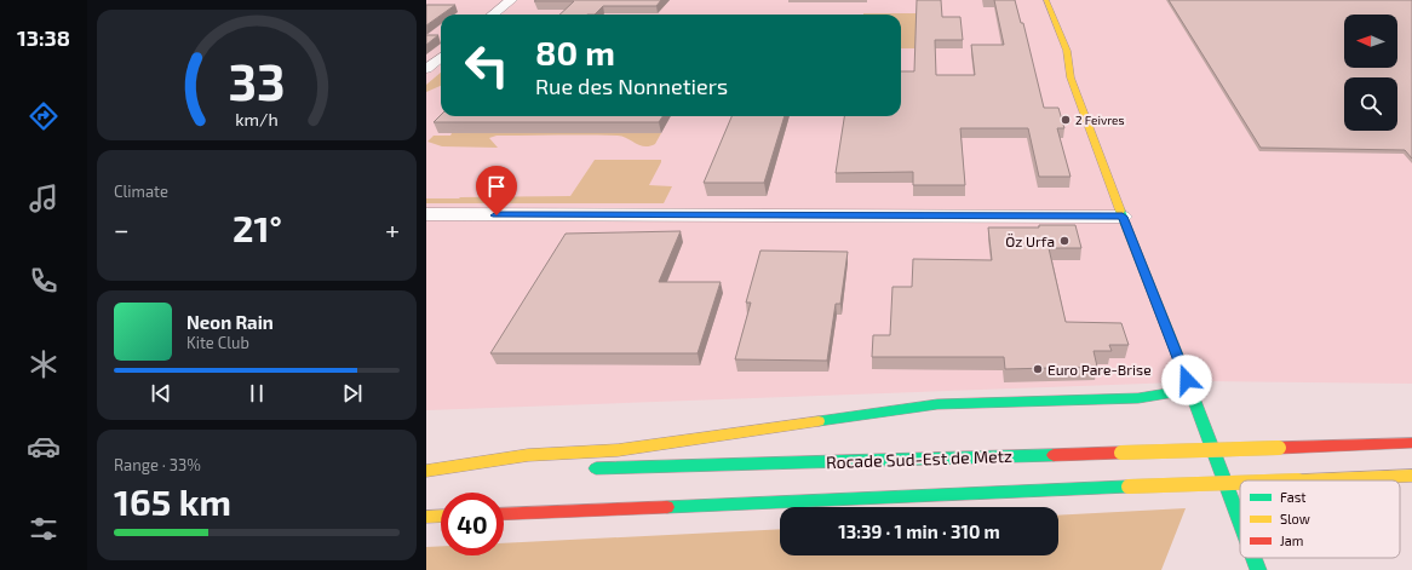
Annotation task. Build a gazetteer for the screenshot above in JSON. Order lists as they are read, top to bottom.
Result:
{
  "streets": {
    "main road": ["Rocade Sud-Est de Metz"]
  },
  "places": ["2 Feivres", "Öz Urfa", "Euro Pare-Brise"],
  "legend": ["Fast", "Slow", "Jam"],
  "north": "left",
  "page": {
    "tabs": "13:38",
    "turn": ["80 m", "Rue des Nonnetiers"],
    "tile": [
      "Climate",
      ["Range · 33%", "165 km"]
    ],
    "heat": ["−", "21°", "+"],
    "song": ["Neon Rain", "Kite Club"],
    "limit": "40",
    "trip": "13:39 · 1 min · 310 m",
    "gauge": ["33", "km/h"]
  }
}
